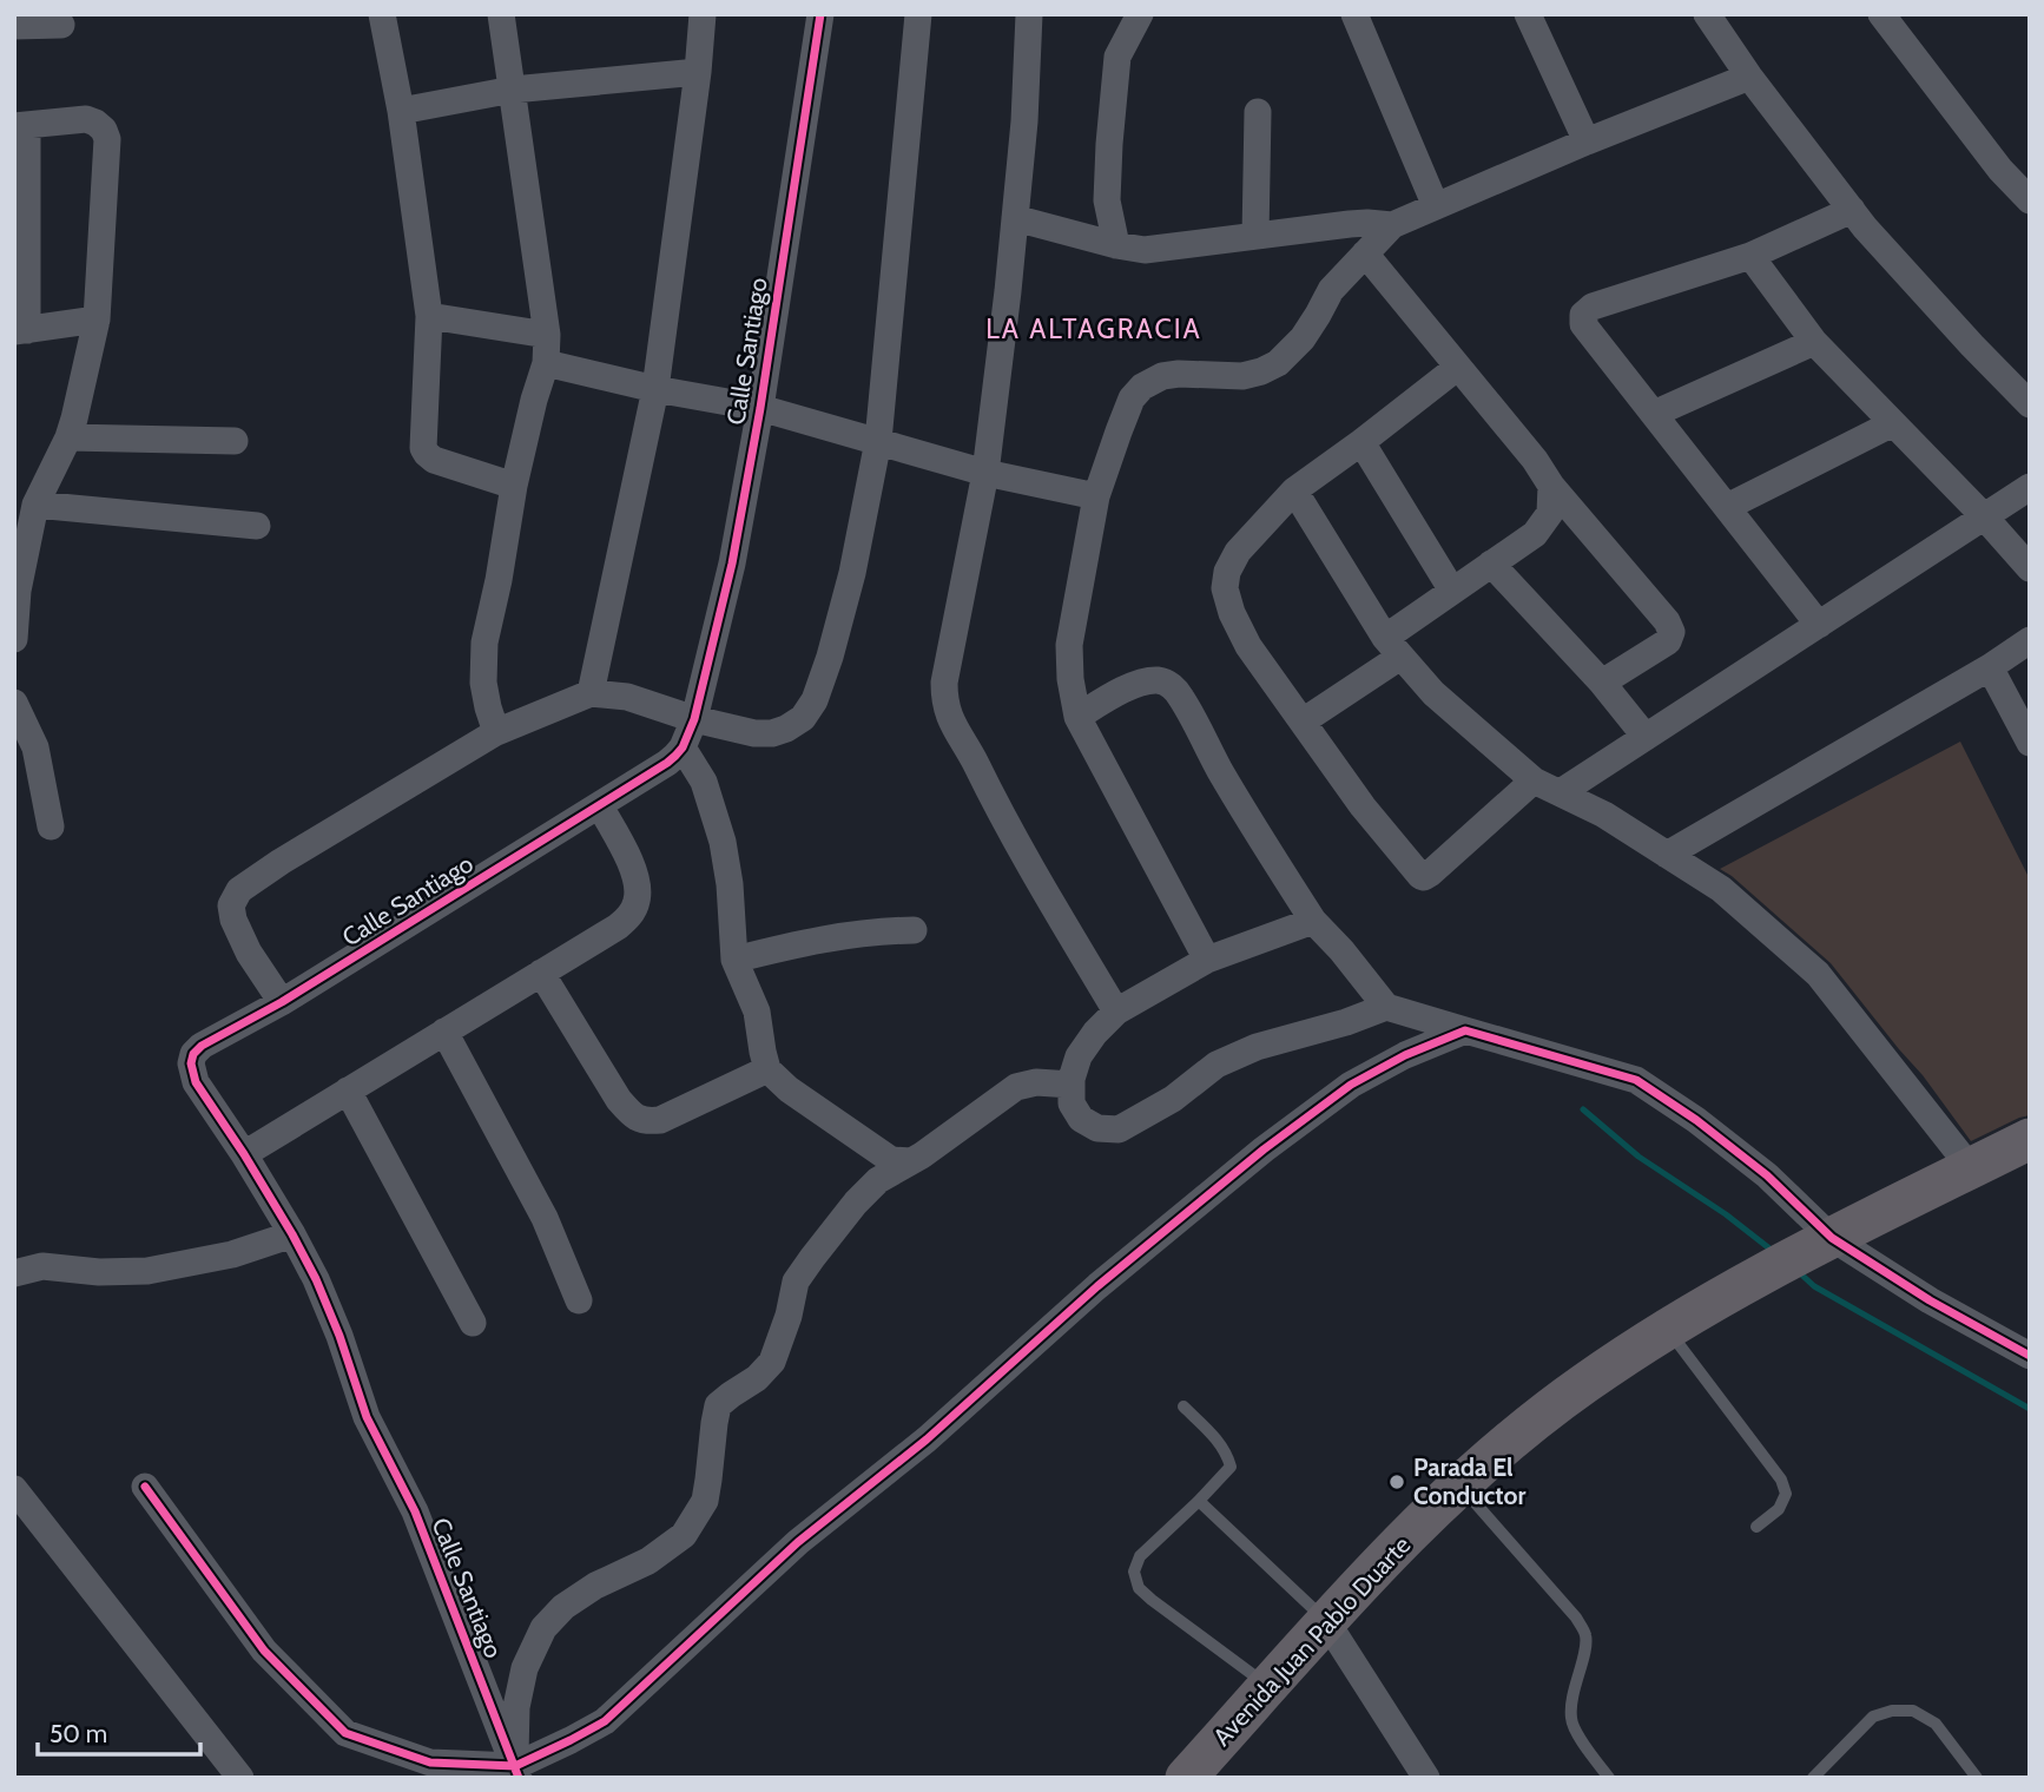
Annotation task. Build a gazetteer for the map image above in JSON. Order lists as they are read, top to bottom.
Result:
{
  "streets": {
    "main road": ["Avenida Juan Pablo Duarte"],
    "street": ["Calle Santiago"]
  },
  "districts": ["LA ALTAGRACIA"],
  "places": ["Parada El Conductor"],
  "scale_bar": "50 m"
}
